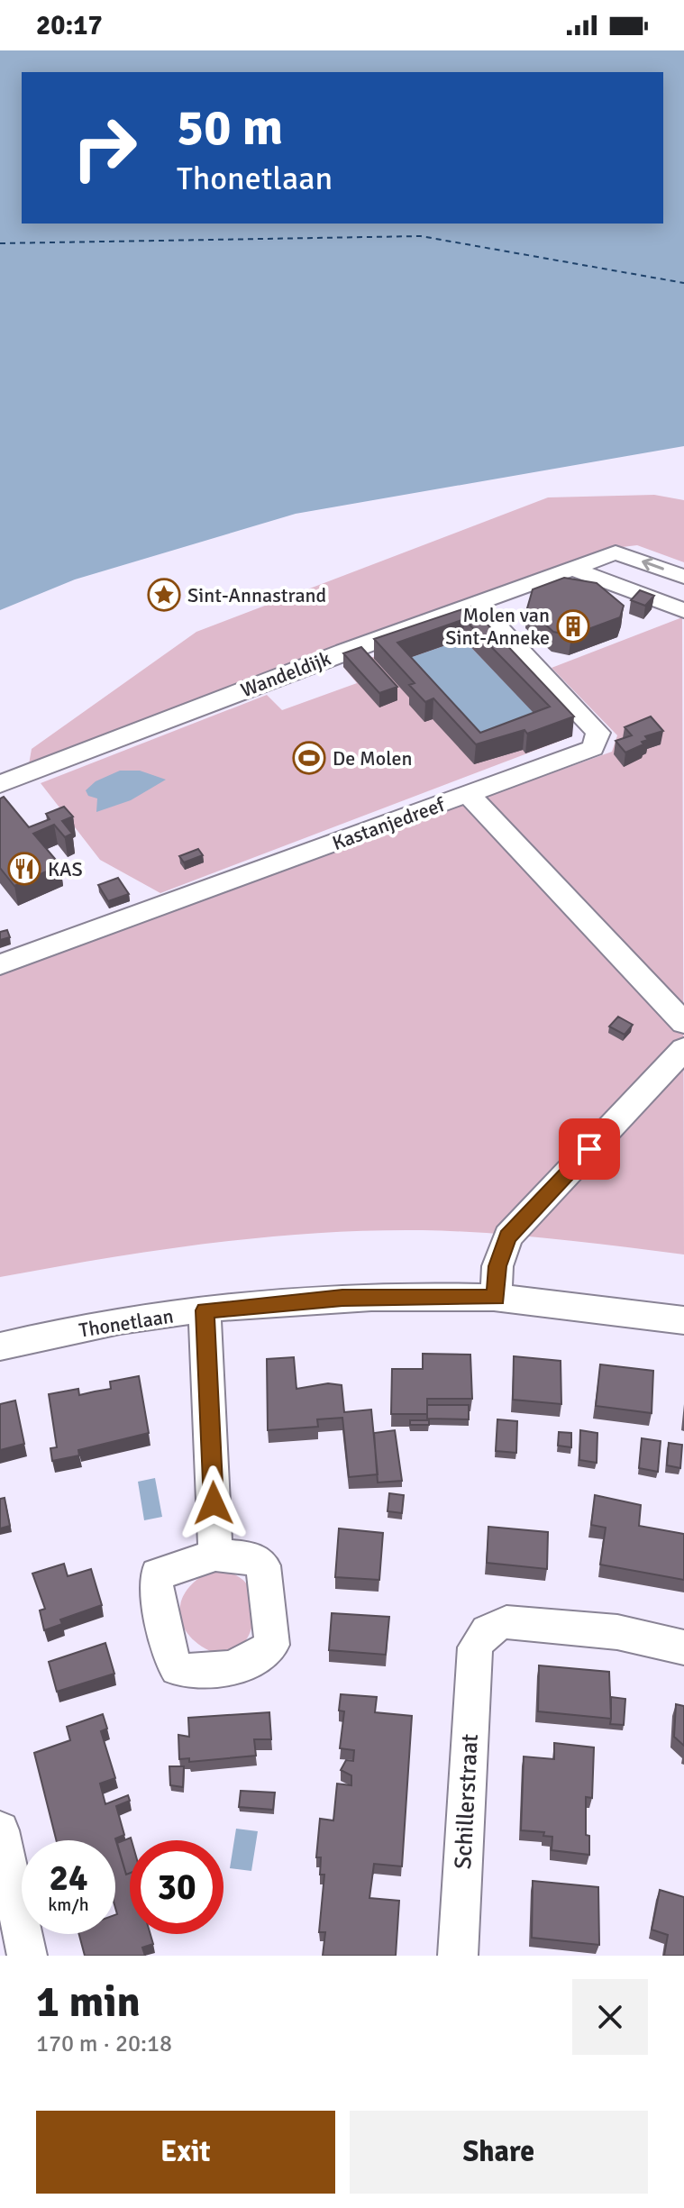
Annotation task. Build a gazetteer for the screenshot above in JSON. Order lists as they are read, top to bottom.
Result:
{
  "streets": {
    "street": [
      "Wandeldijk",
      "Kastanjedreef",
      "Thonetlaan",
      "Schillerstraat"
    ]
  },
  "crossings": [
    ["Wandeldijk", "Kastanjedreef"]
  ],
  "places": {
    "place": ["Sint-Annastrand"],
    "building": ["Molen van Sint-Anneke"],
    "sports": ["De Molen"],
    "restaurant": ["KAS"]
  },
  "page": {
    "status": "20:17",
    "turn": ["50 m", "Thonetlaan"],
    "speed": "24 km/h",
    "limit": "30",
    "heading": ["1 min", "170 m · 20:18"],
    "buttons": ["Exit", "Share"]
  }
}
